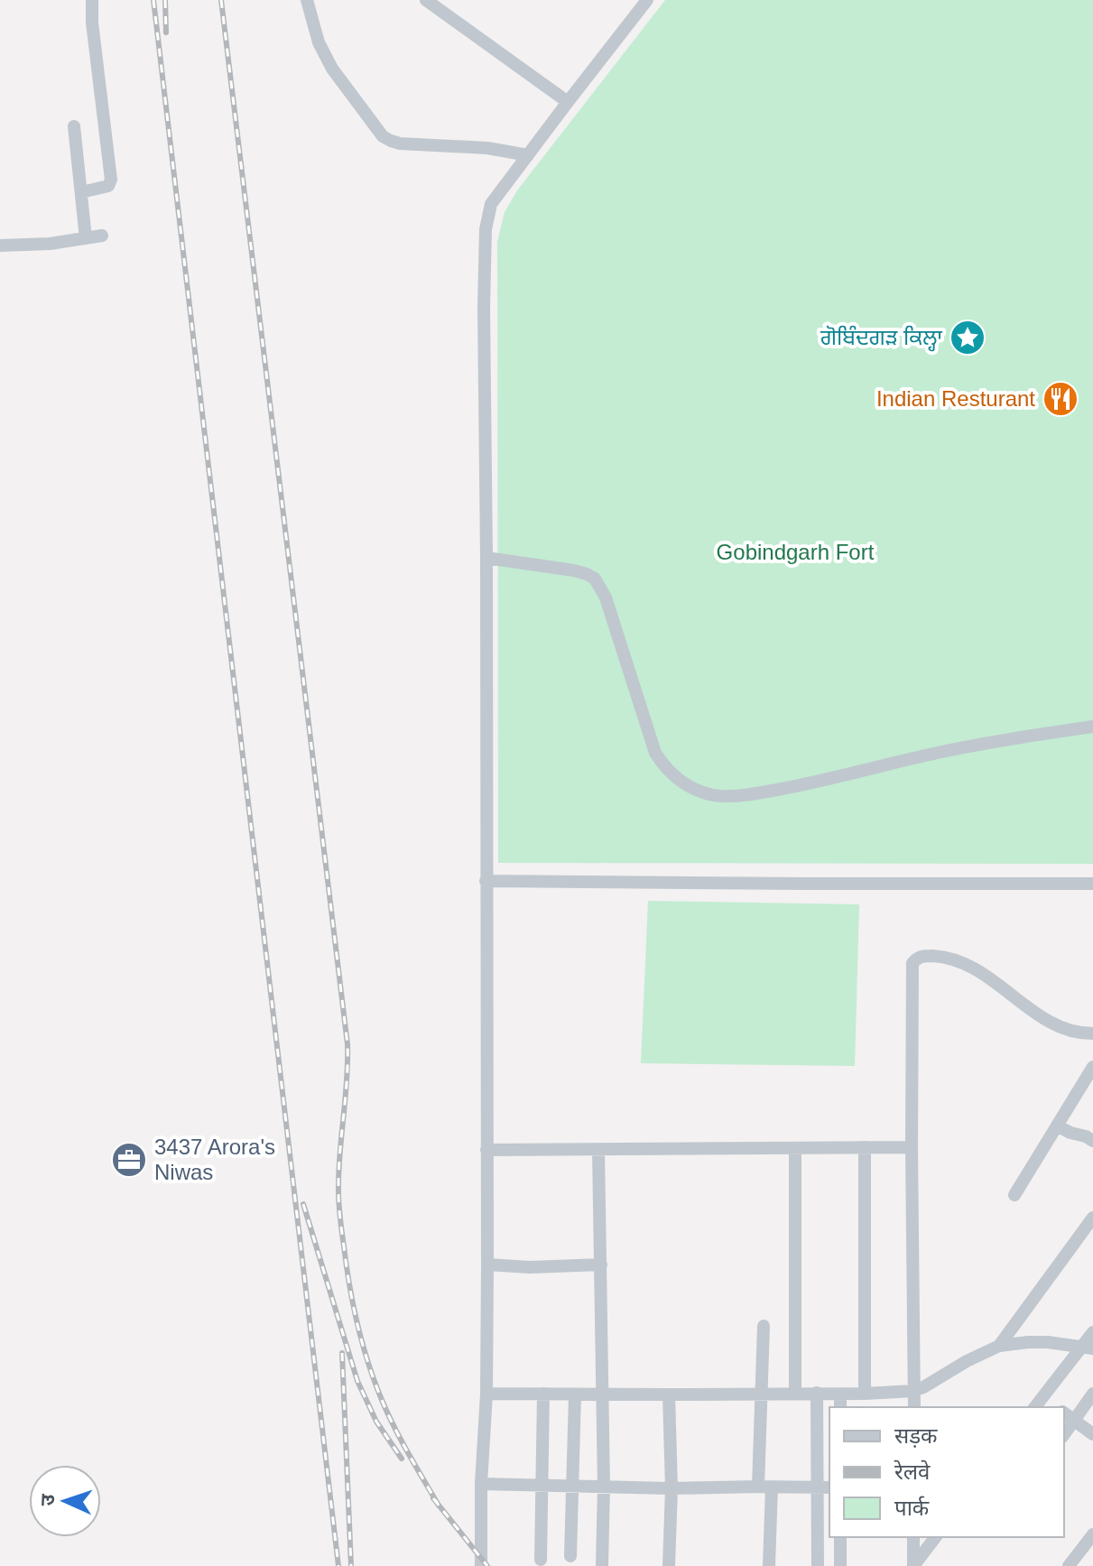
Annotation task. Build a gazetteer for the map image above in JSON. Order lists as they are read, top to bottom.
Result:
{
  "parks": ["Gobindgarh Fort"],
  "places": {
    "place": ["ਗੋਬਿੰਦਗੜ ਕਿਲ੍ਹਾ"],
    "restaurant": ["Indian Resturant"],
    "office": ["3437 Arora's Niwas"]
  },
  "legend": ["सड़क", "रेलवे", "पार्क"],
  "north": "left"
}
